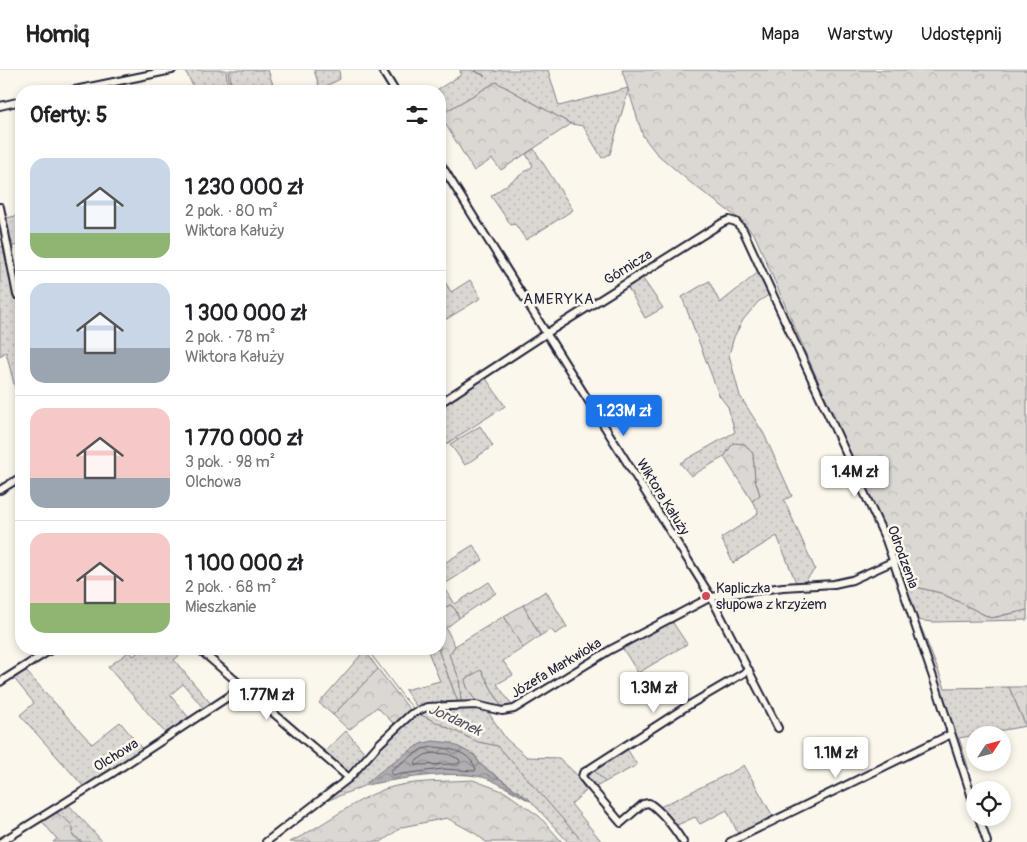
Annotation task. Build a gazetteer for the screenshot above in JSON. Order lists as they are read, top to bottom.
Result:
{
  "streets": {
    "street": [
      "Górnicza",
      "Wiktora Kałuży",
      "Odrodzenia",
      "Józefa Markwioka",
      "Olchowa"
    ]
  },
  "crossings": [
    ["Górnicza", "Wiktora Kałuży"],
    ["Górnicza", "Odrodzenia"],
    ["Wiktora Kałuży", "Józefa Markwioka"],
    ["Odrodzenia", "Józefa Markwioka"]
  ],
  "districts": ["AMERYKA"],
  "water": ["Jordanek"],
  "places": ["Kapliczka słupowa z krzyżem"],
  "north": "top right",
  "page": {
    "header": "Homiq",
    "nav": ["Mapa", "Warstwy", "Udostępnij"],
    "heading": "Oferty: 5",
    "list": [
      {
        "name": "1 230 000 zł",
        "note": "2 pok. · 80 m² · Wiktora Kałuży"
      },
      {
        "name": "1 300 000 zł",
        "note": "2 pok. · 78 m² · Wiktora Kałuży"
      },
      {
        "name": "1 770 000 zł",
        "note": "3 pok. · 98 m² · Olchowa"
      },
      {
        "name": "1 100 000 zł",
        "note": "2 pok. · 68 m² · Mieszkanie"
      }
    ],
    "price": [
      "1.23M zł",
      "1.4M zł",
      "1.3M zł",
      "1.77M zł",
      "1.1M zł"
    ]
  }
}
